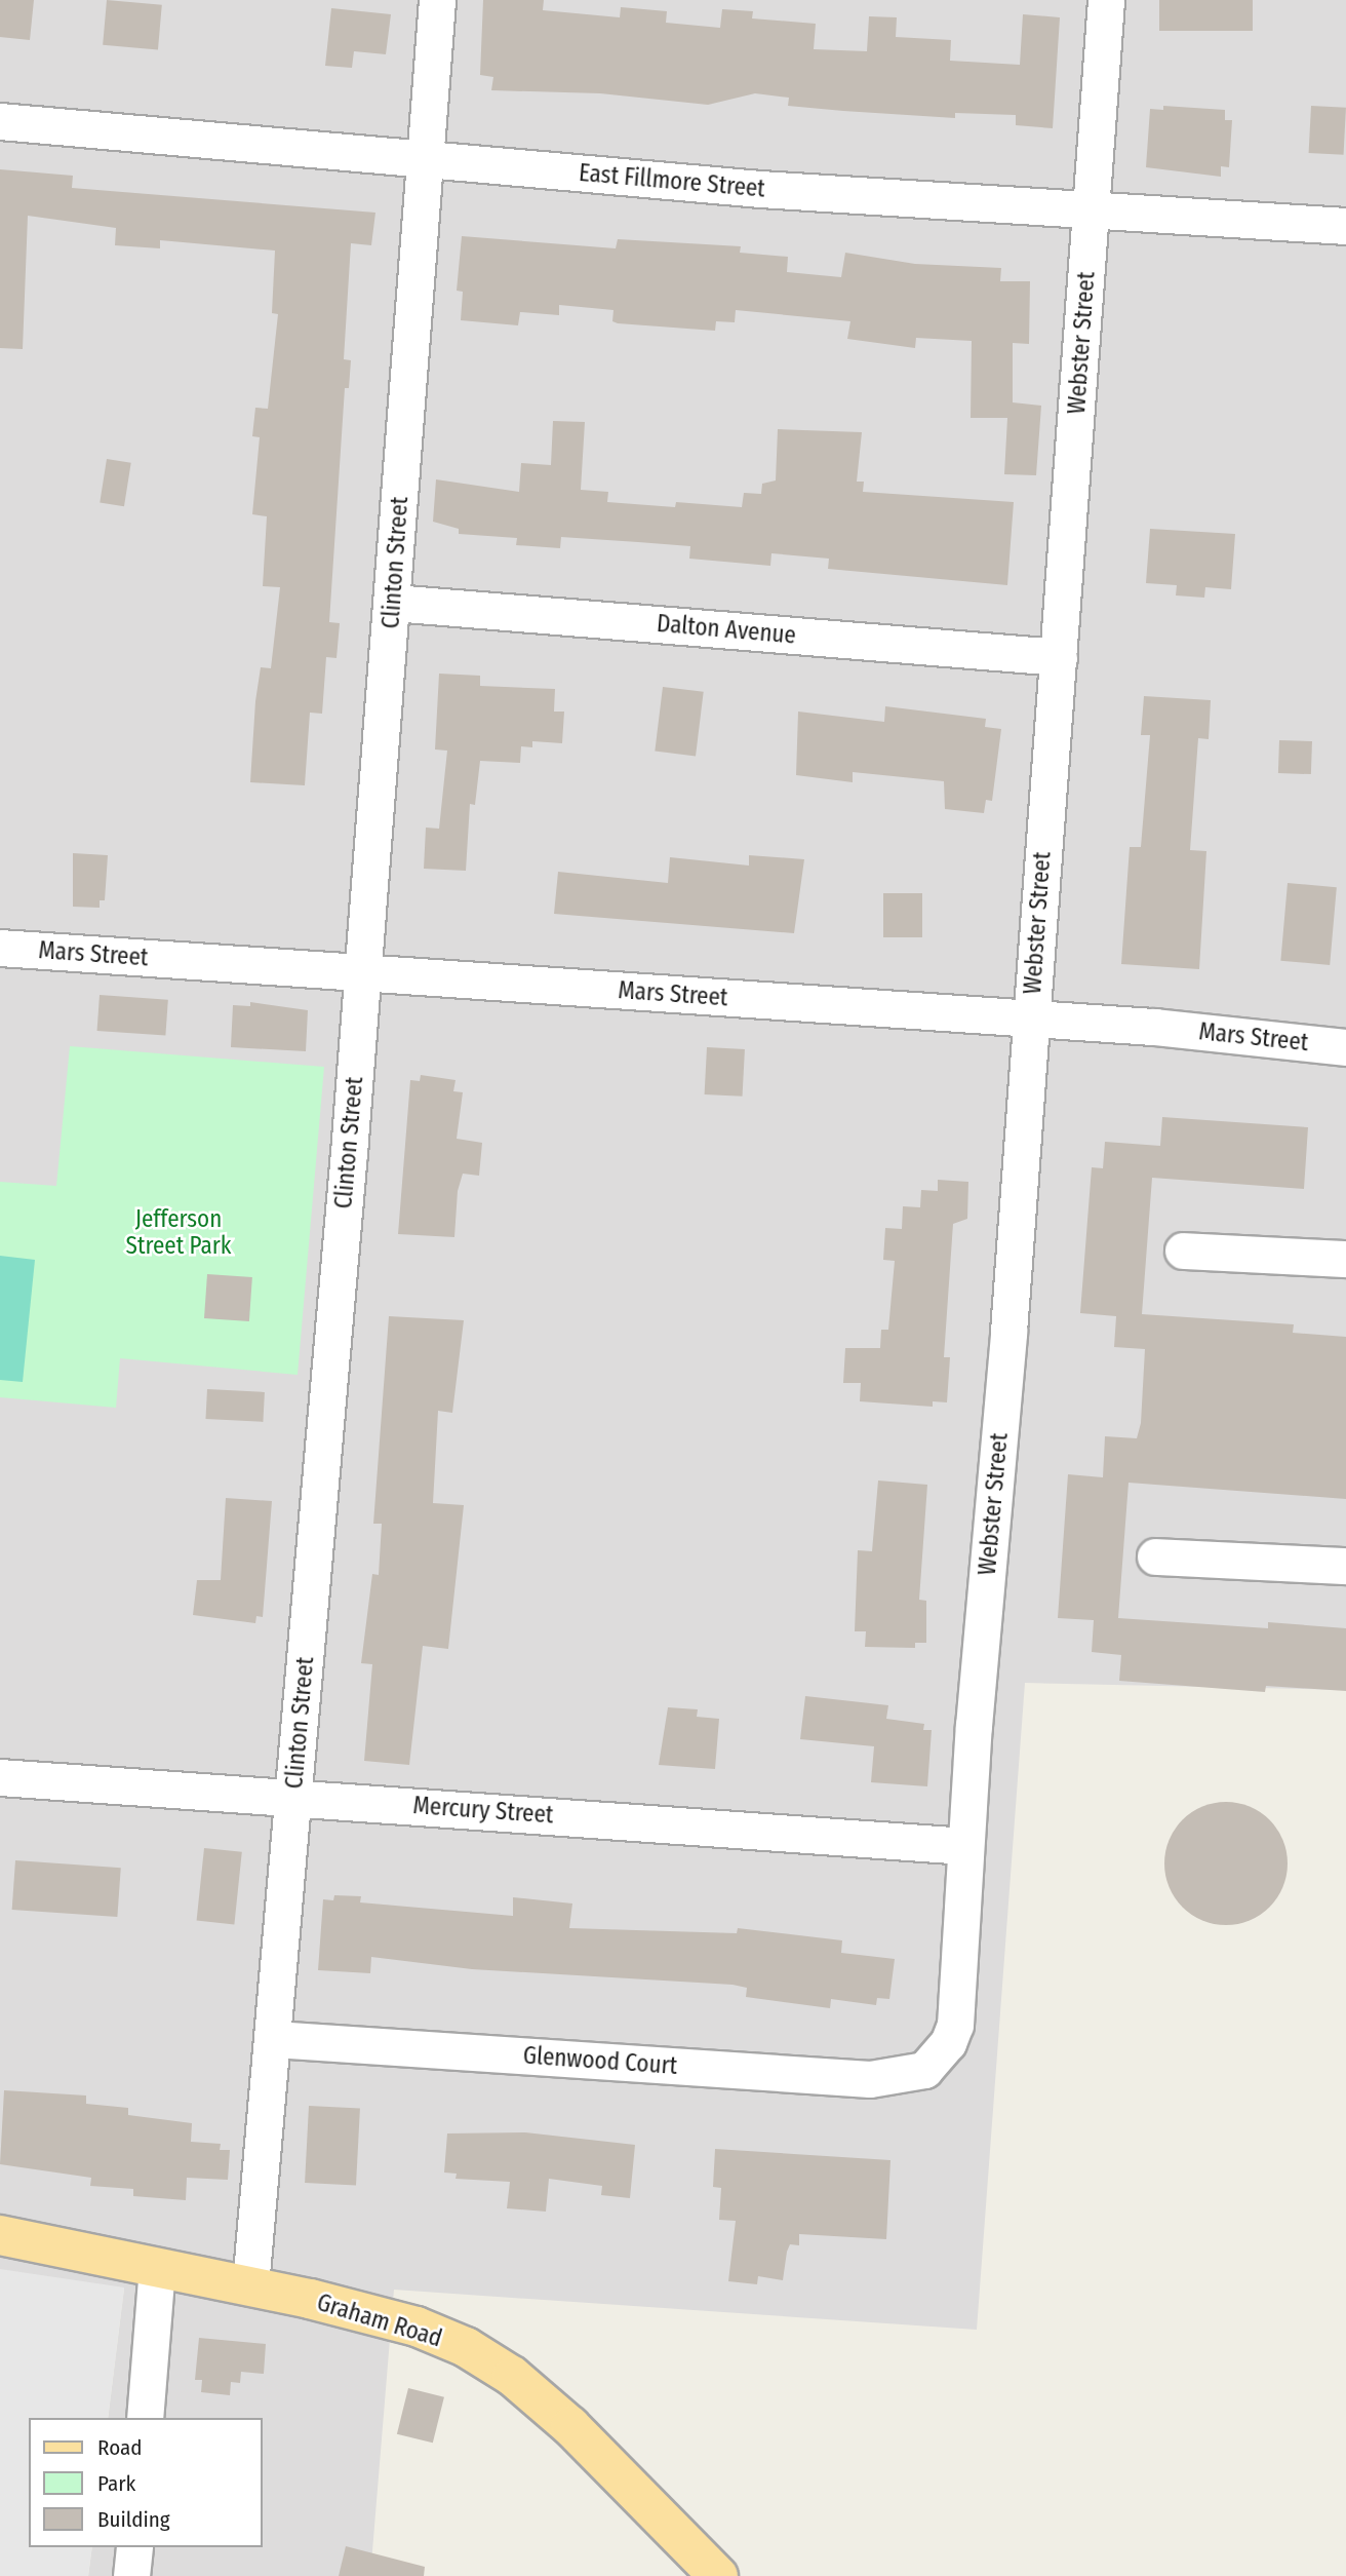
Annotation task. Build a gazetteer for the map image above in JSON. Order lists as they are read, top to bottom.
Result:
{
  "streets": {
    "main road": ["Graham Road"],
    "street": [
      "East Fillmore Street",
      "Webster Street",
      "Clinton Street",
      "Dalton Avenue",
      "Mars Street",
      "Mercury Street",
      "Glenwood Court"
    ]
  },
  "crossings": [
    ["East Fillmore Street", "Webster Street"],
    ["East Fillmore Street", "Clinton Street"],
    ["Webster Street", "Dalton Avenue"],
    ["Webster Street", "Mars Street"],
    ["Webster Street", "Mercury Street"],
    ["Webster Street", "Glenwood Court"],
    ["Clinton Street", "Dalton Avenue"],
    ["Clinton Street", "Mars Street"],
    ["Clinton Street", "Mercury Street"],
    ["Clinton Street", "Glenwood Court"],
    ["Clinton Street", "Graham Road"]
  ],
  "parks": ["Jefferson Street Park"],
  "legend": ["Road", "Park", "Building"]
}
